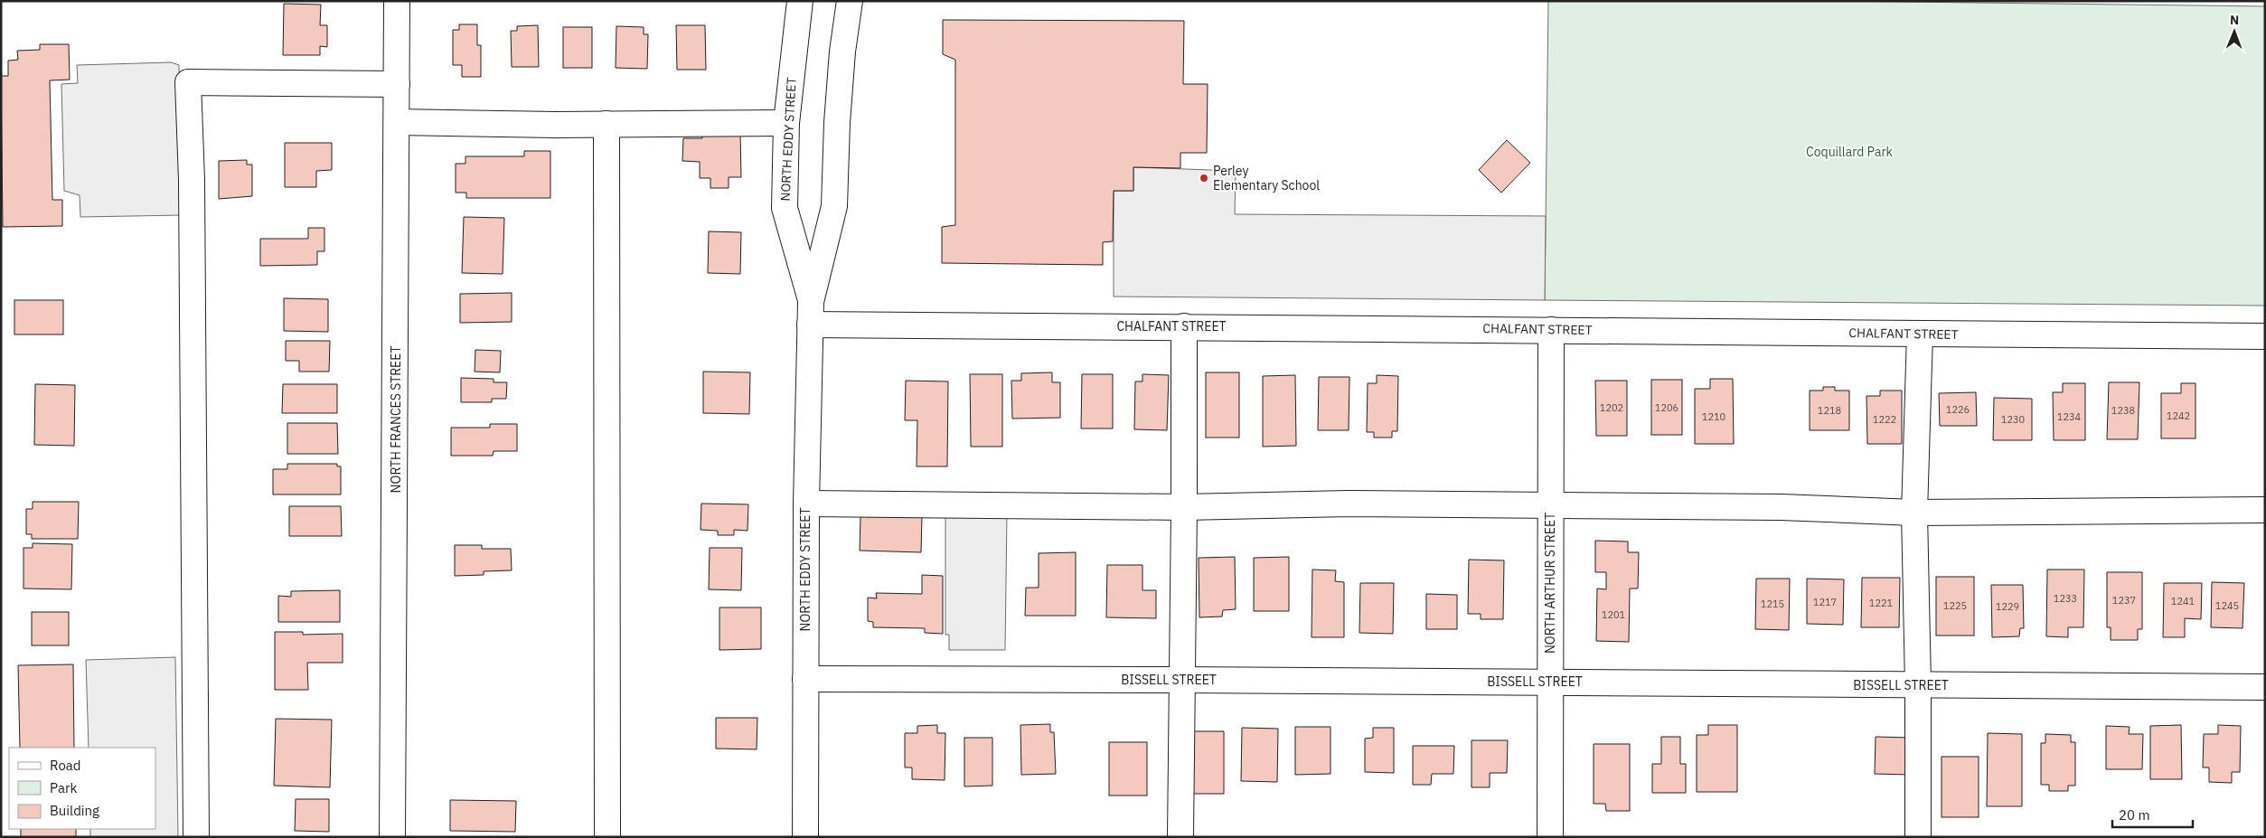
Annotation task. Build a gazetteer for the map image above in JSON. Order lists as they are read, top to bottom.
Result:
{
  "streets": {
    "street": [
      "NORTH EDDY STREET",
      "CHALFANT STREET",
      "NORTH FRANCES STREET",
      "NORTH ARTHUR STREET",
      "BISSELL STREET"
    ]
  },
  "crossings": [
    ["NORTH EDDY STREET", "CHALFANT STREET"],
    ["NORTH EDDY STREET", "BISSELL STREET"],
    ["CHALFANT STREET", "NORTH ARTHUR STREET"],
    ["NORTH ARTHUR STREET", "BISSELL STREET"]
  ],
  "parks": ["Coquillard Park"],
  "places": ["Perley Elementary School"],
  "house_numbers": [
    "1202",
    "1206",
    "1226",
    "1218",
    "1238",
    "1242",
    "1210",
    "1234",
    "1222",
    "1230",
    "1233",
    "1237",
    "1241",
    "1217",
    "1221",
    "1215",
    "1225",
    "1245",
    "1229",
    "1201"
  ],
  "legend": ["Road", "Park", "Building"],
  "scale_bar": "20 m",
  "north": "top"
}
